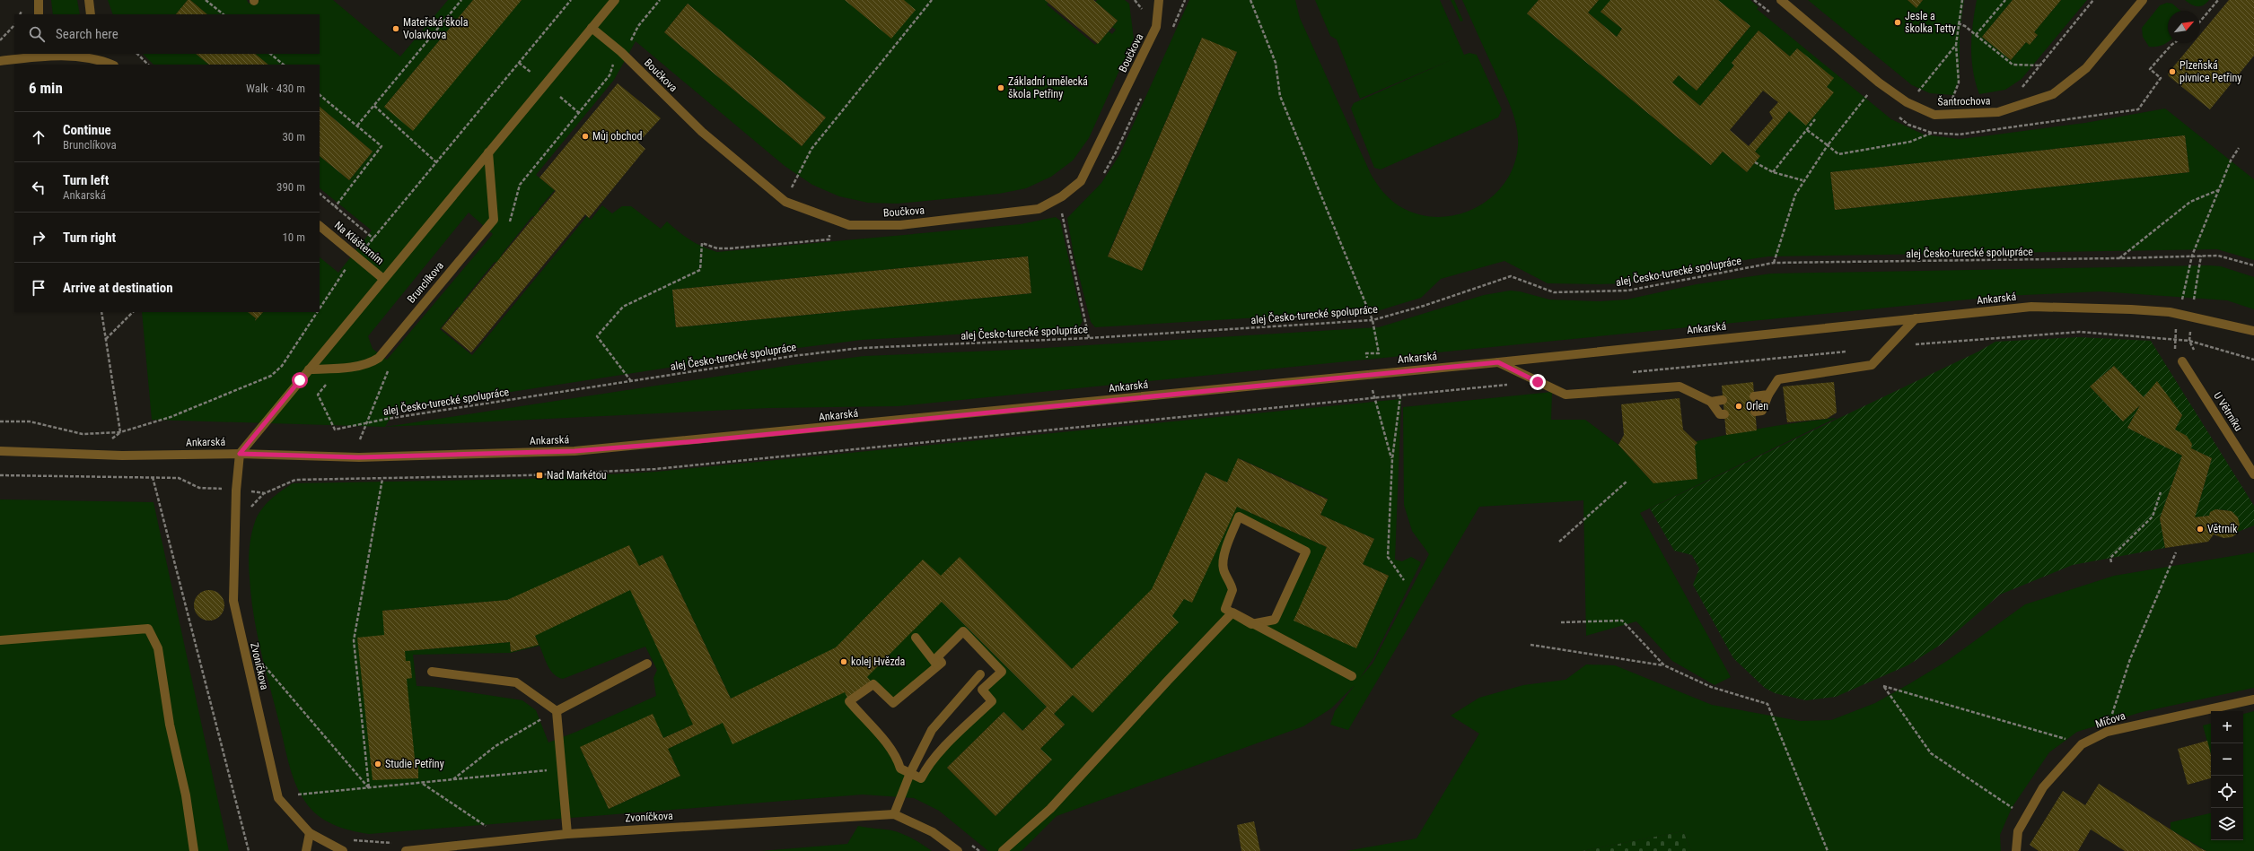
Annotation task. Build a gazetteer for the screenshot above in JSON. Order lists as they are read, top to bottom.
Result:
{
  "streets": {
    "street": [
      "Boučkova",
      "Šantrochova",
      "Na Klášterním",
      "Brunclíkova",
      "Ankarská",
      "U Větrníku",
      "Zvoníčkova",
      "Míčova"
    ],
    "path": ["alej Česko-turecké spolupráce"]
  },
  "crossings": [
    ["Ankarská", "Zvoníčkova"]
  ],
  "places": {
    "other": [
      "Jesle a školka Tetty",
      "Mateřská škola Volavkova",
      "Plzeňská pivnice Petřiny",
      "Základní umělecká škola Petřiny",
      "Můj obchod",
      "Orlen",
      "Větrník",
      "kolej Hvězda",
      "Studie Petřiny"
    ],
    "transit": ["Nad Markétou"]
  },
  "north": "top right",
  "page": {
    "search": "Search here",
    "heading": ["6 min", "Walk · 430 m"],
    "list": [
      ["Continue", "Brunclíkova", "30 m"],
      ["Turn left", "Ankarská", "390 m"],
      ["Turn right", "10 m"],
      "Arrive at destination"
    ],
    "map_buttons": ["+", "−"]
  }
}
